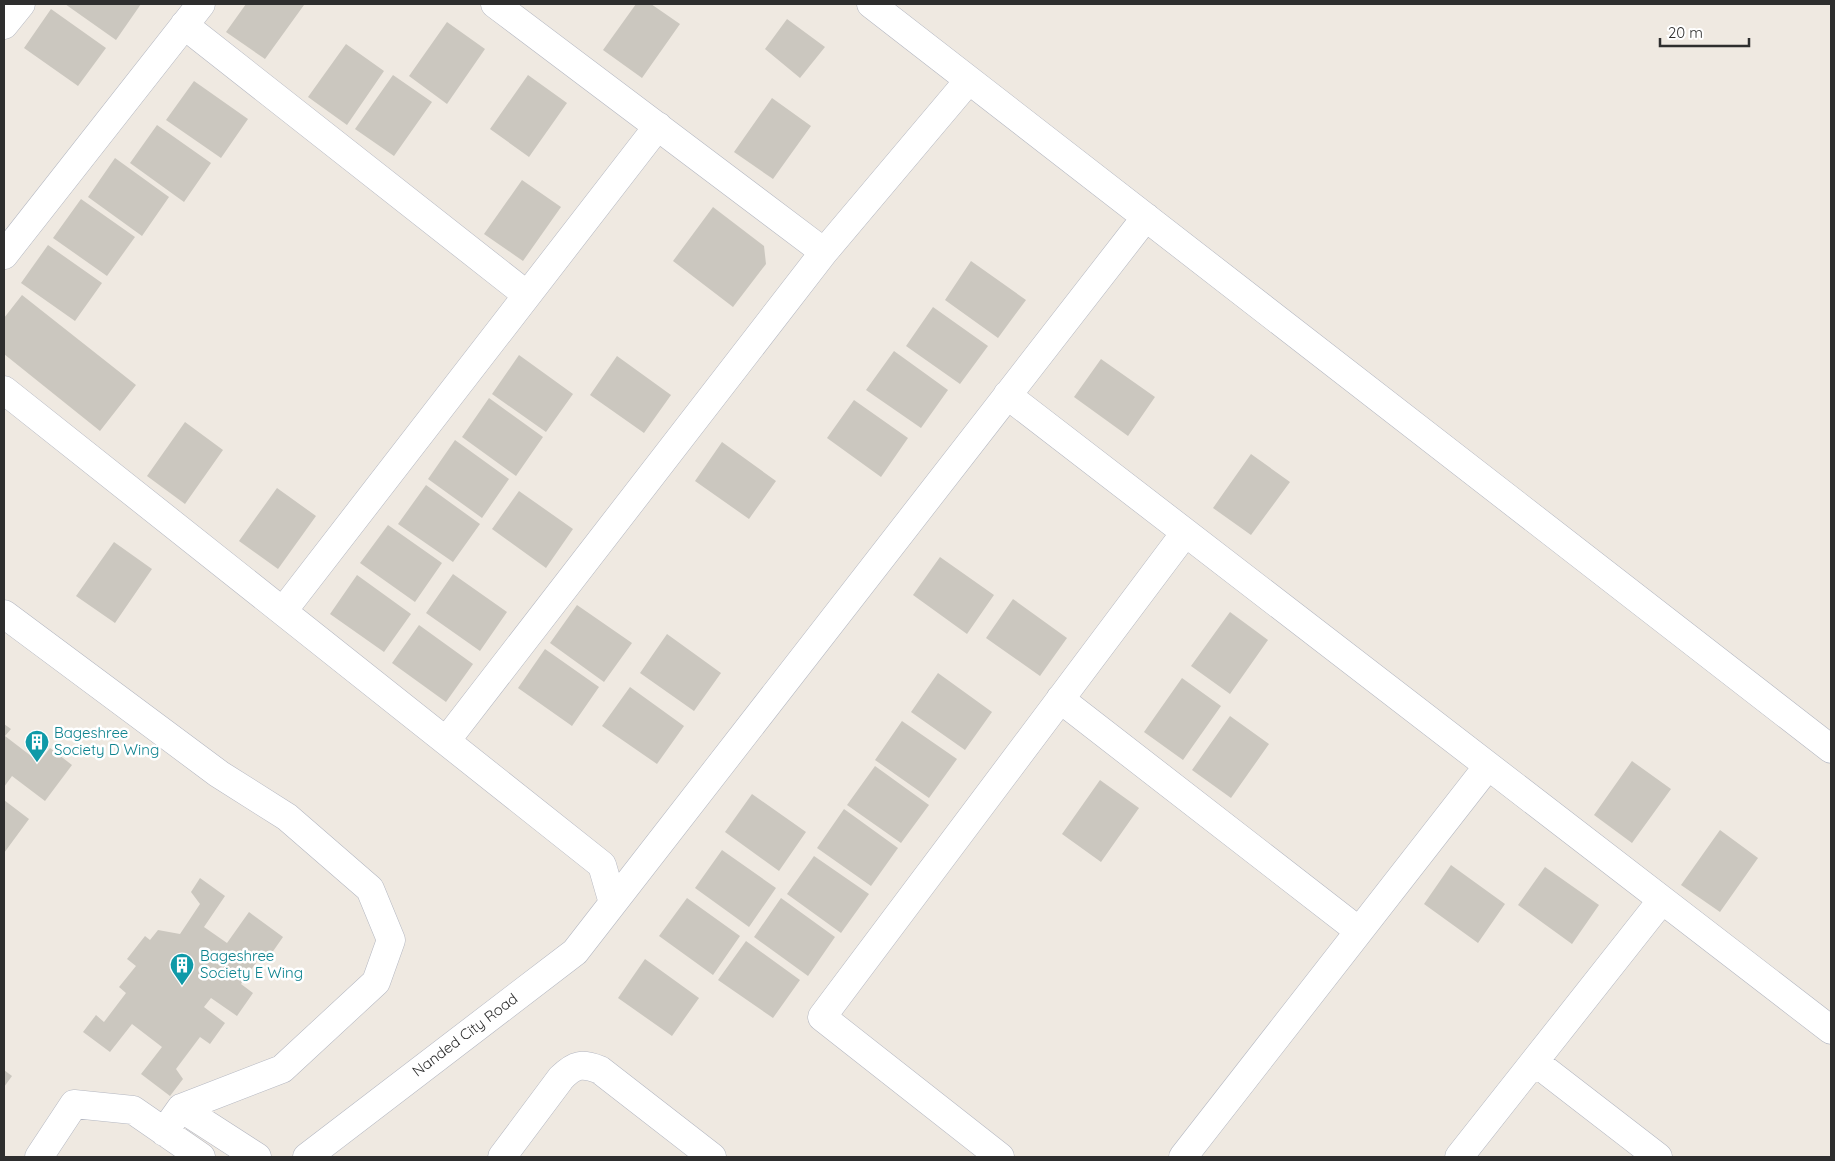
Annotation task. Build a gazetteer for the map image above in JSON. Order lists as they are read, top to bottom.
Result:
{
  "streets": {
    "street": ["Nanded City Road"]
  },
  "places": {
    "building": ["Bageshree Society D Wing", "Bageshree Society E Wing"]
  },
  "scale_bar": "20 m"
}
